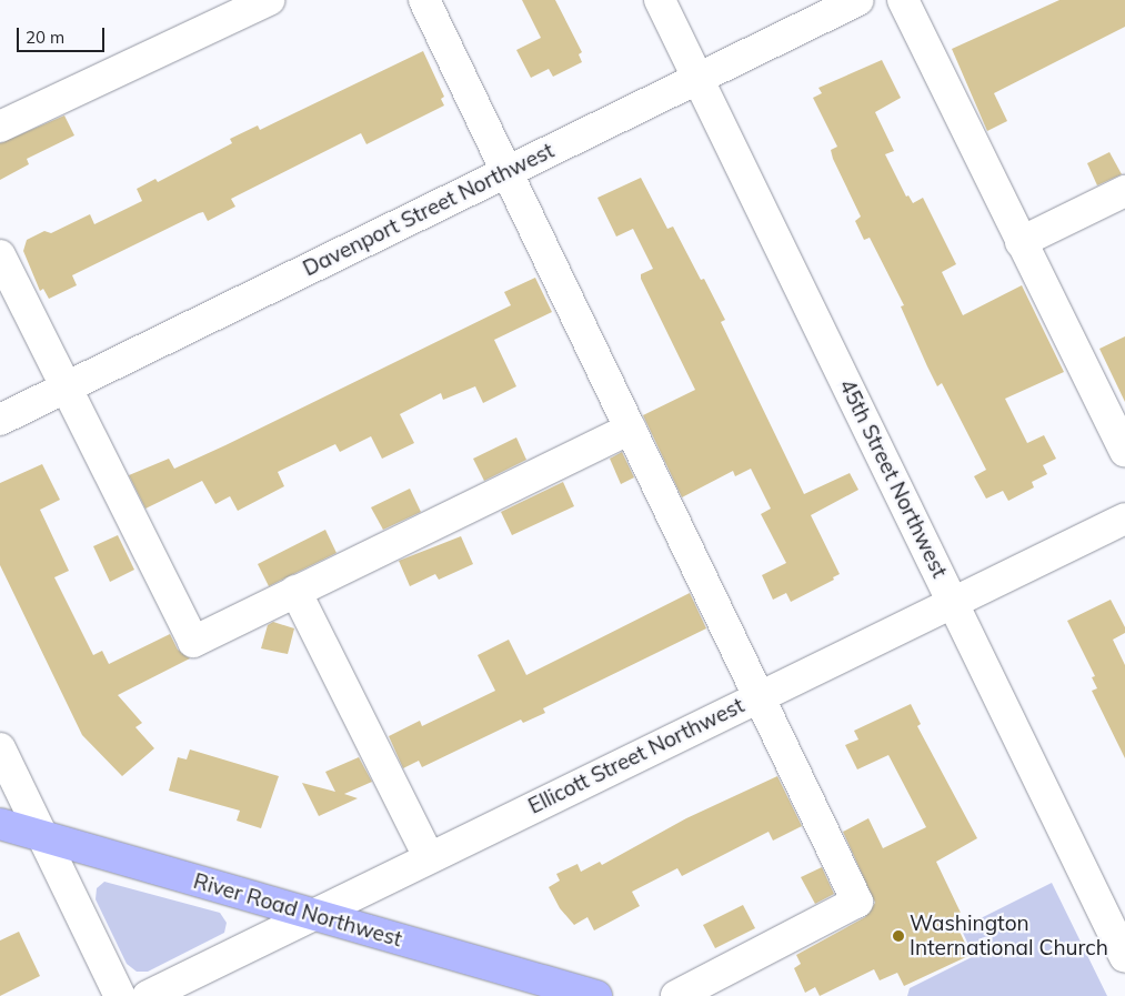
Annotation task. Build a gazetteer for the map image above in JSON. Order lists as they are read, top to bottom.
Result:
{
  "streets": {
    "main road": ["River Road Northwest"],
    "street": ["Davenport Street Northwest", "45th Street Northwest", "Ellicott Street Northwest"]
  },
  "crossings": [
    ["Davenport Street Northwest", "45th Street Northwest"],
    ["45th Street Northwest", "Ellicott Street Northwest"],
    ["Ellicott Street Northwest", "River Road Northwest"]
  ],
  "places": ["Washington International Church"],
  "scale_bar": "20 m"
}
